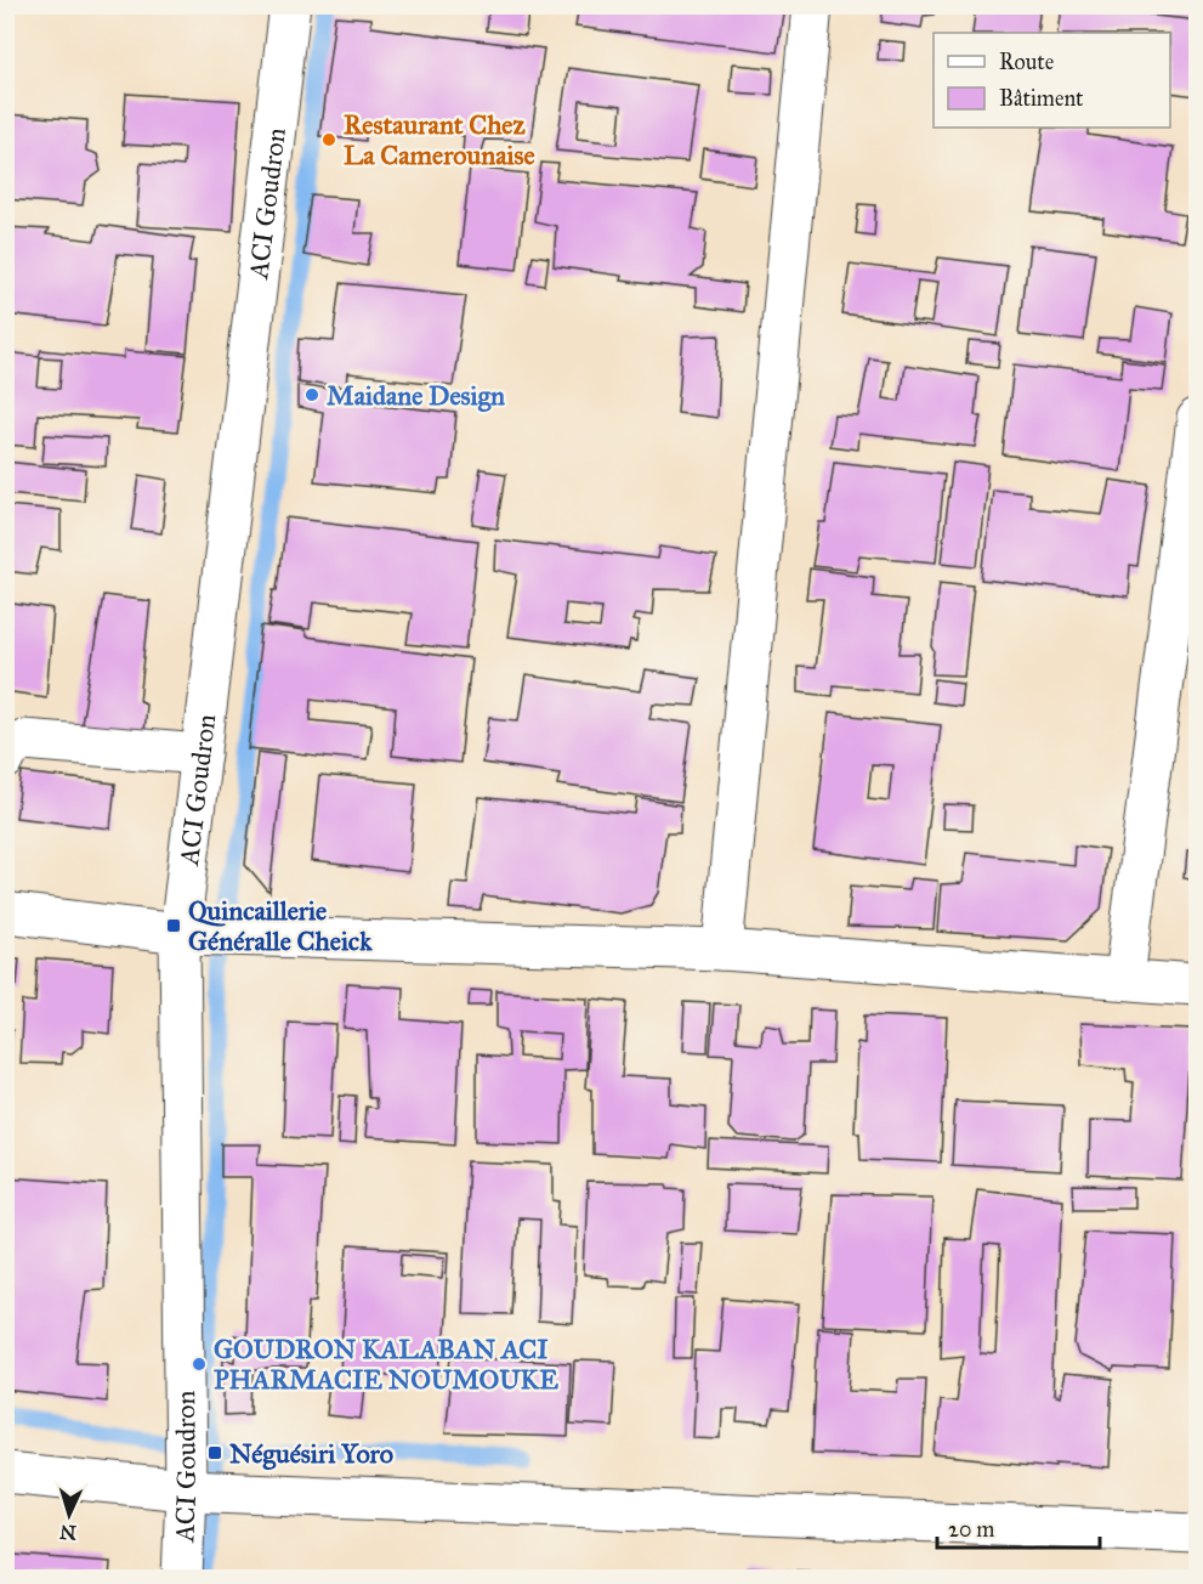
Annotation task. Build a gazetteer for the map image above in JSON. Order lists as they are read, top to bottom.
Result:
{
  "streets": {
    "street": ["ACI Goudron"]
  },
  "places": {
    "other": ["Restaurant Chez La Camerounaise", "Maidane Design", "GOUDRON KALABAN ACI PHARMACIE NOUMOUKE"],
    "transit": ["Quincaillerie Généralle Cheick", "Néguésiri Yoro"]
  },
  "legend": ["Route", "Bâtiment"],
  "scale_bar": "20 m",
  "north": "bottom"
}
